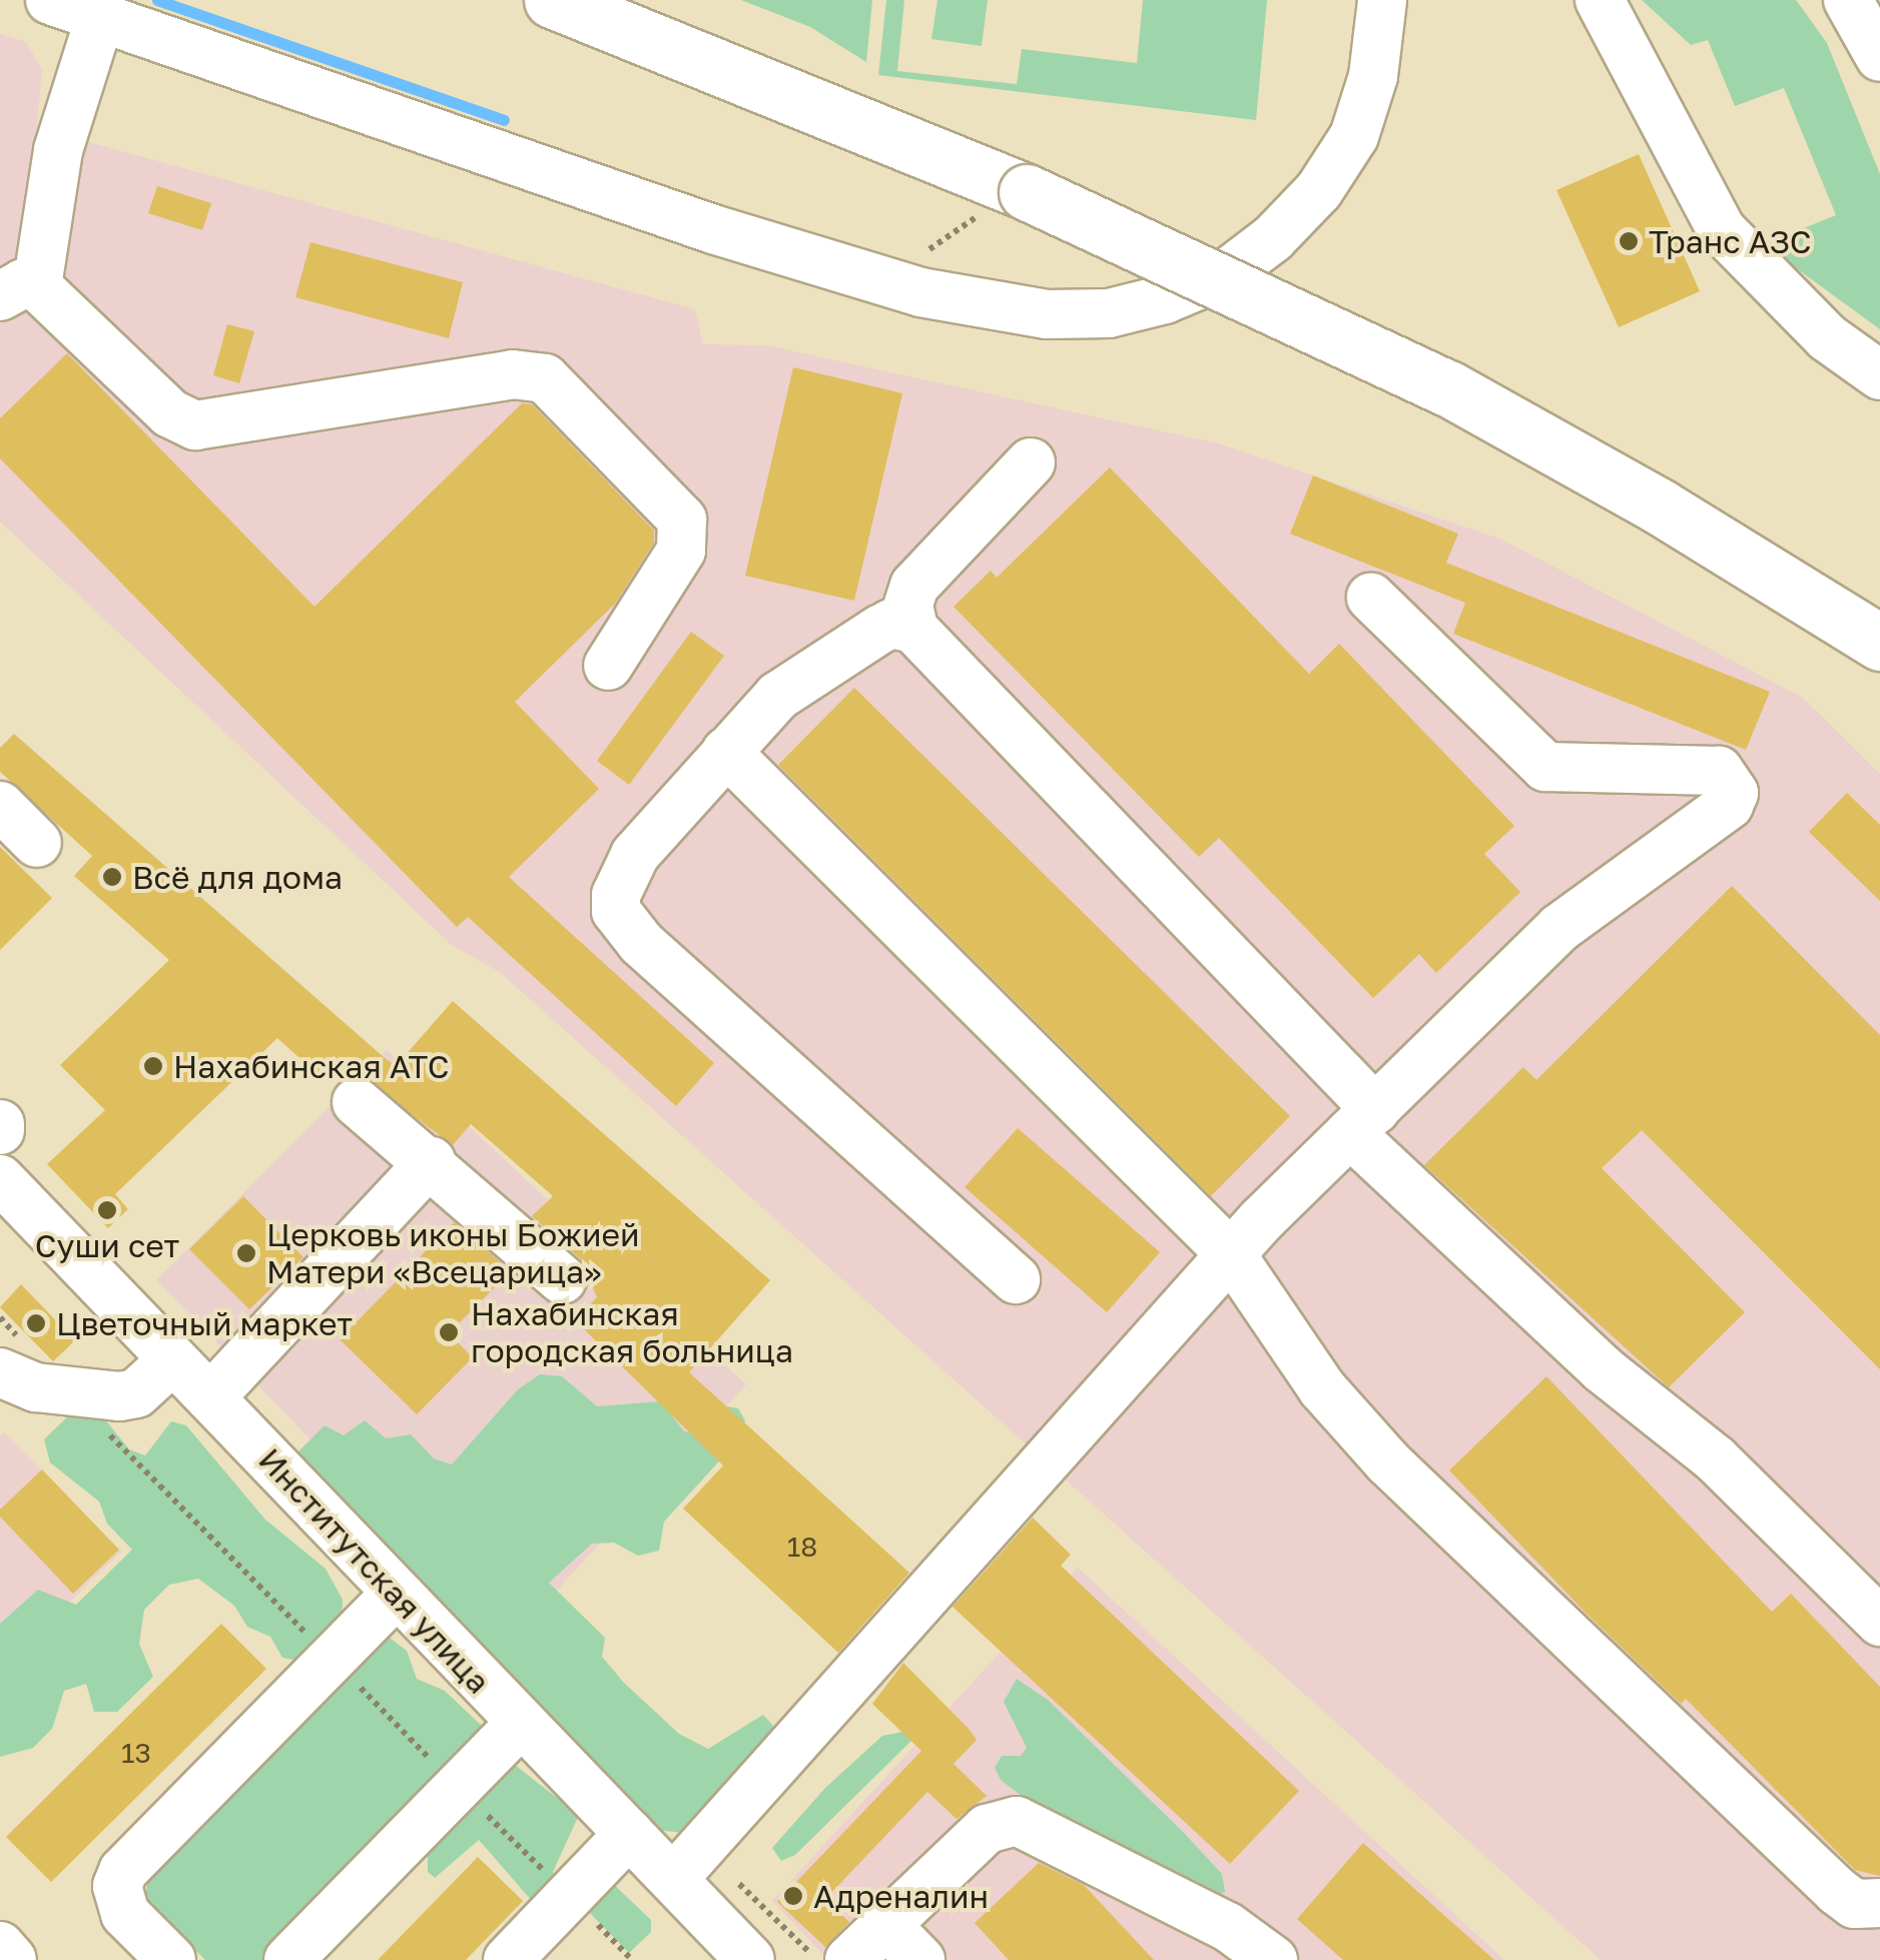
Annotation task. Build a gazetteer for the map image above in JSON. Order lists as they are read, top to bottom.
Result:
{
  "streets": {
    "street": ["Институтская улица"]
  },
  "places": [
    "Транс АЗС",
    "Всё для дома",
    "Нахабинская АТС",
    "Суши сет",
    "Церковь иконы Божией Матери «Всецарица»",
    "Цветочный маркет",
    "Нахабинская городская больница",
    "Адреналин"
  ],
  "house_numbers": ["18", "13"]
}
